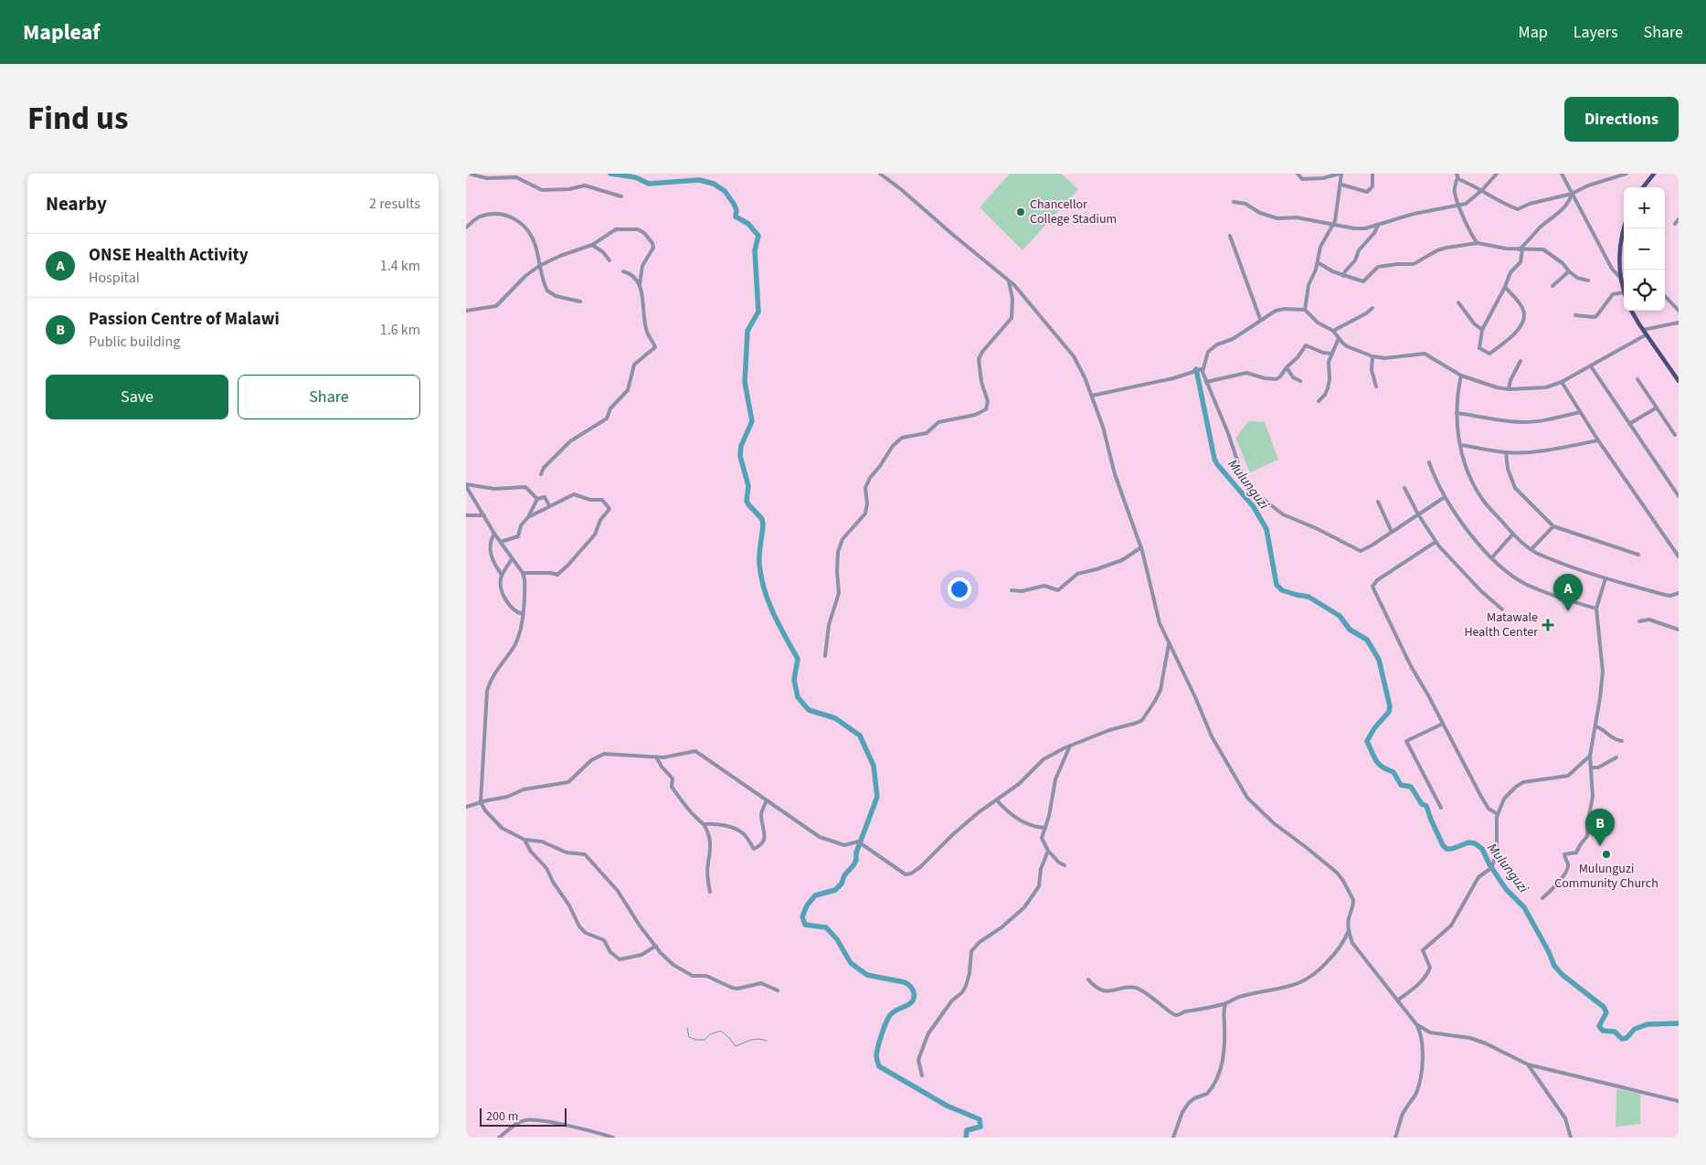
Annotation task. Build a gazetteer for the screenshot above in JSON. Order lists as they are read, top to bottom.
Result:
{
  "water": ["Mulunguzi"],
  "places": {
    "other": ["Chancellor College Stadium", "Mulunguzi Community Church"],
    "health": ["Matawale Health Center"]
  },
  "scale_bar": "200 m",
  "page": {
    "header": "Mapleaf",
    "nav": ["Map", "Layers", "Share"],
    "title": "Find us",
    "buttons": [
      "Directions",
      ["Save", "Share"]
    ],
    "heading": ["Nearby", "2 results"],
    "map_buttons": ["+", "−"],
    "list": [
      {
        "mark": "A",
        "name": "ONSE Health Activity",
        "note": "Hospital",
        "value": "1.4 km"
      },
      {
        "mark": "B",
        "name": "Passion Centre of Malawi",
        "note": "Public building",
        "value": "1.6 km"
      }
    ],
    "pins": ["A", "B"],
    "scale": "200 m"
  }
}
